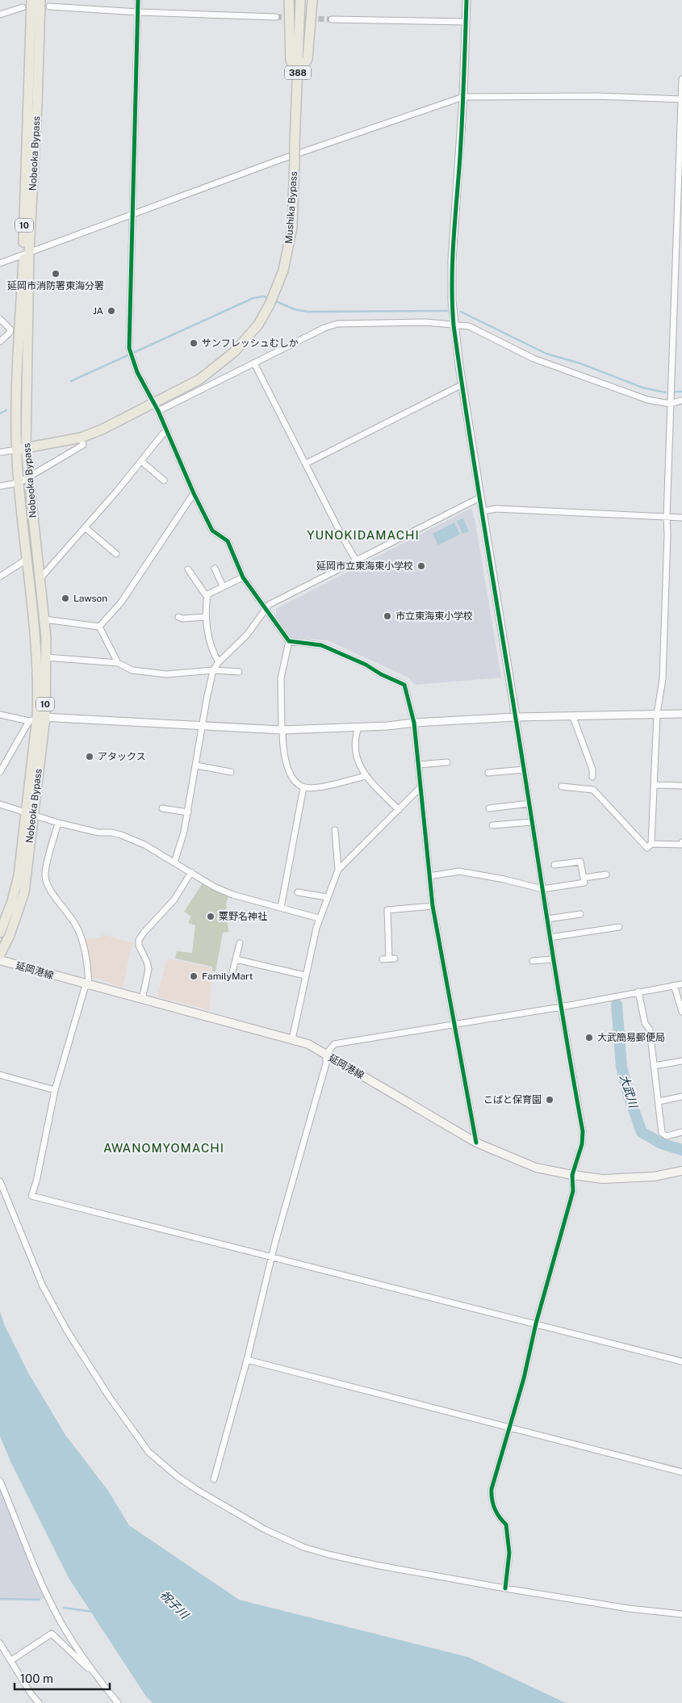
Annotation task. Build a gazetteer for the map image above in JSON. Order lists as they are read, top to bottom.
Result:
{
  "streets": {
    "highway": [
      "388",
      "Nobeoka Bypass",
      "Mushika Bypass",
      "10"
    ],
    "main road": ["延岡港線"]
  },
  "crossings": [
    ["388", "Mushika Bypass"],
    ["Nobeoka Bypass", "Mushika Bypass"]
  ],
  "districts": ["YUNOKIDAMACHI", "AWANOMYOMACHI"],
  "water": ["大武川", "祝子川"],
  "places": [
    "延岡市消防署東海分署",
    "JA",
    "サンフレッシュむしか",
    "延岡市立東海東小学校",
    "Lawson",
    "市立東海東小学校",
    "アタックス",
    "粟野名神社",
    "FamilyMart",
    "大武簡易郵便局",
    "こばと保育園"
  ],
  "scale_bar": "100 m"
}
